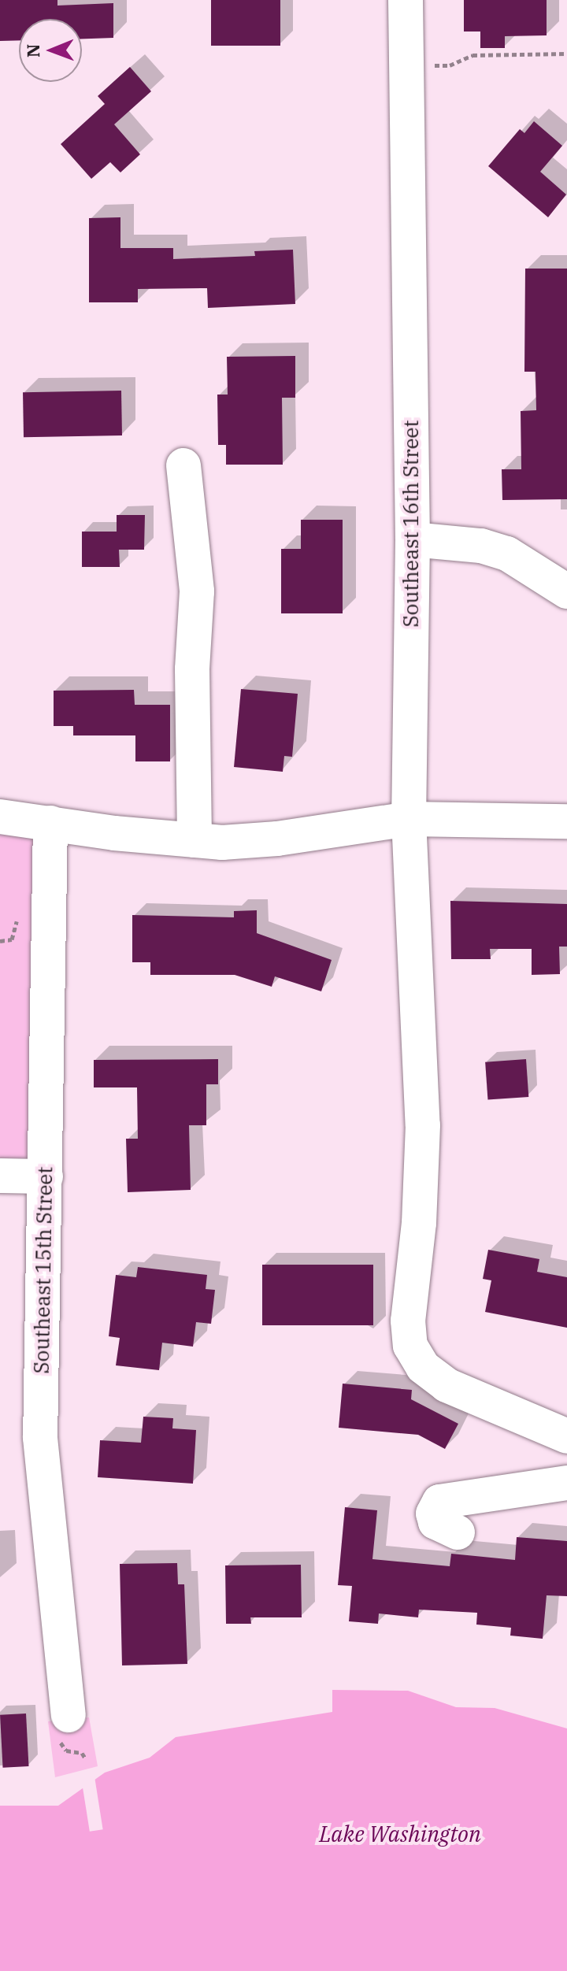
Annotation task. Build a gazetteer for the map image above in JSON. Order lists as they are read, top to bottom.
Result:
{
  "streets": {
    "street": ["Southeast 16th Street", "Southeast 15th Street"]
  },
  "water": ["Lake Washington"],
  "north": "left"
}
